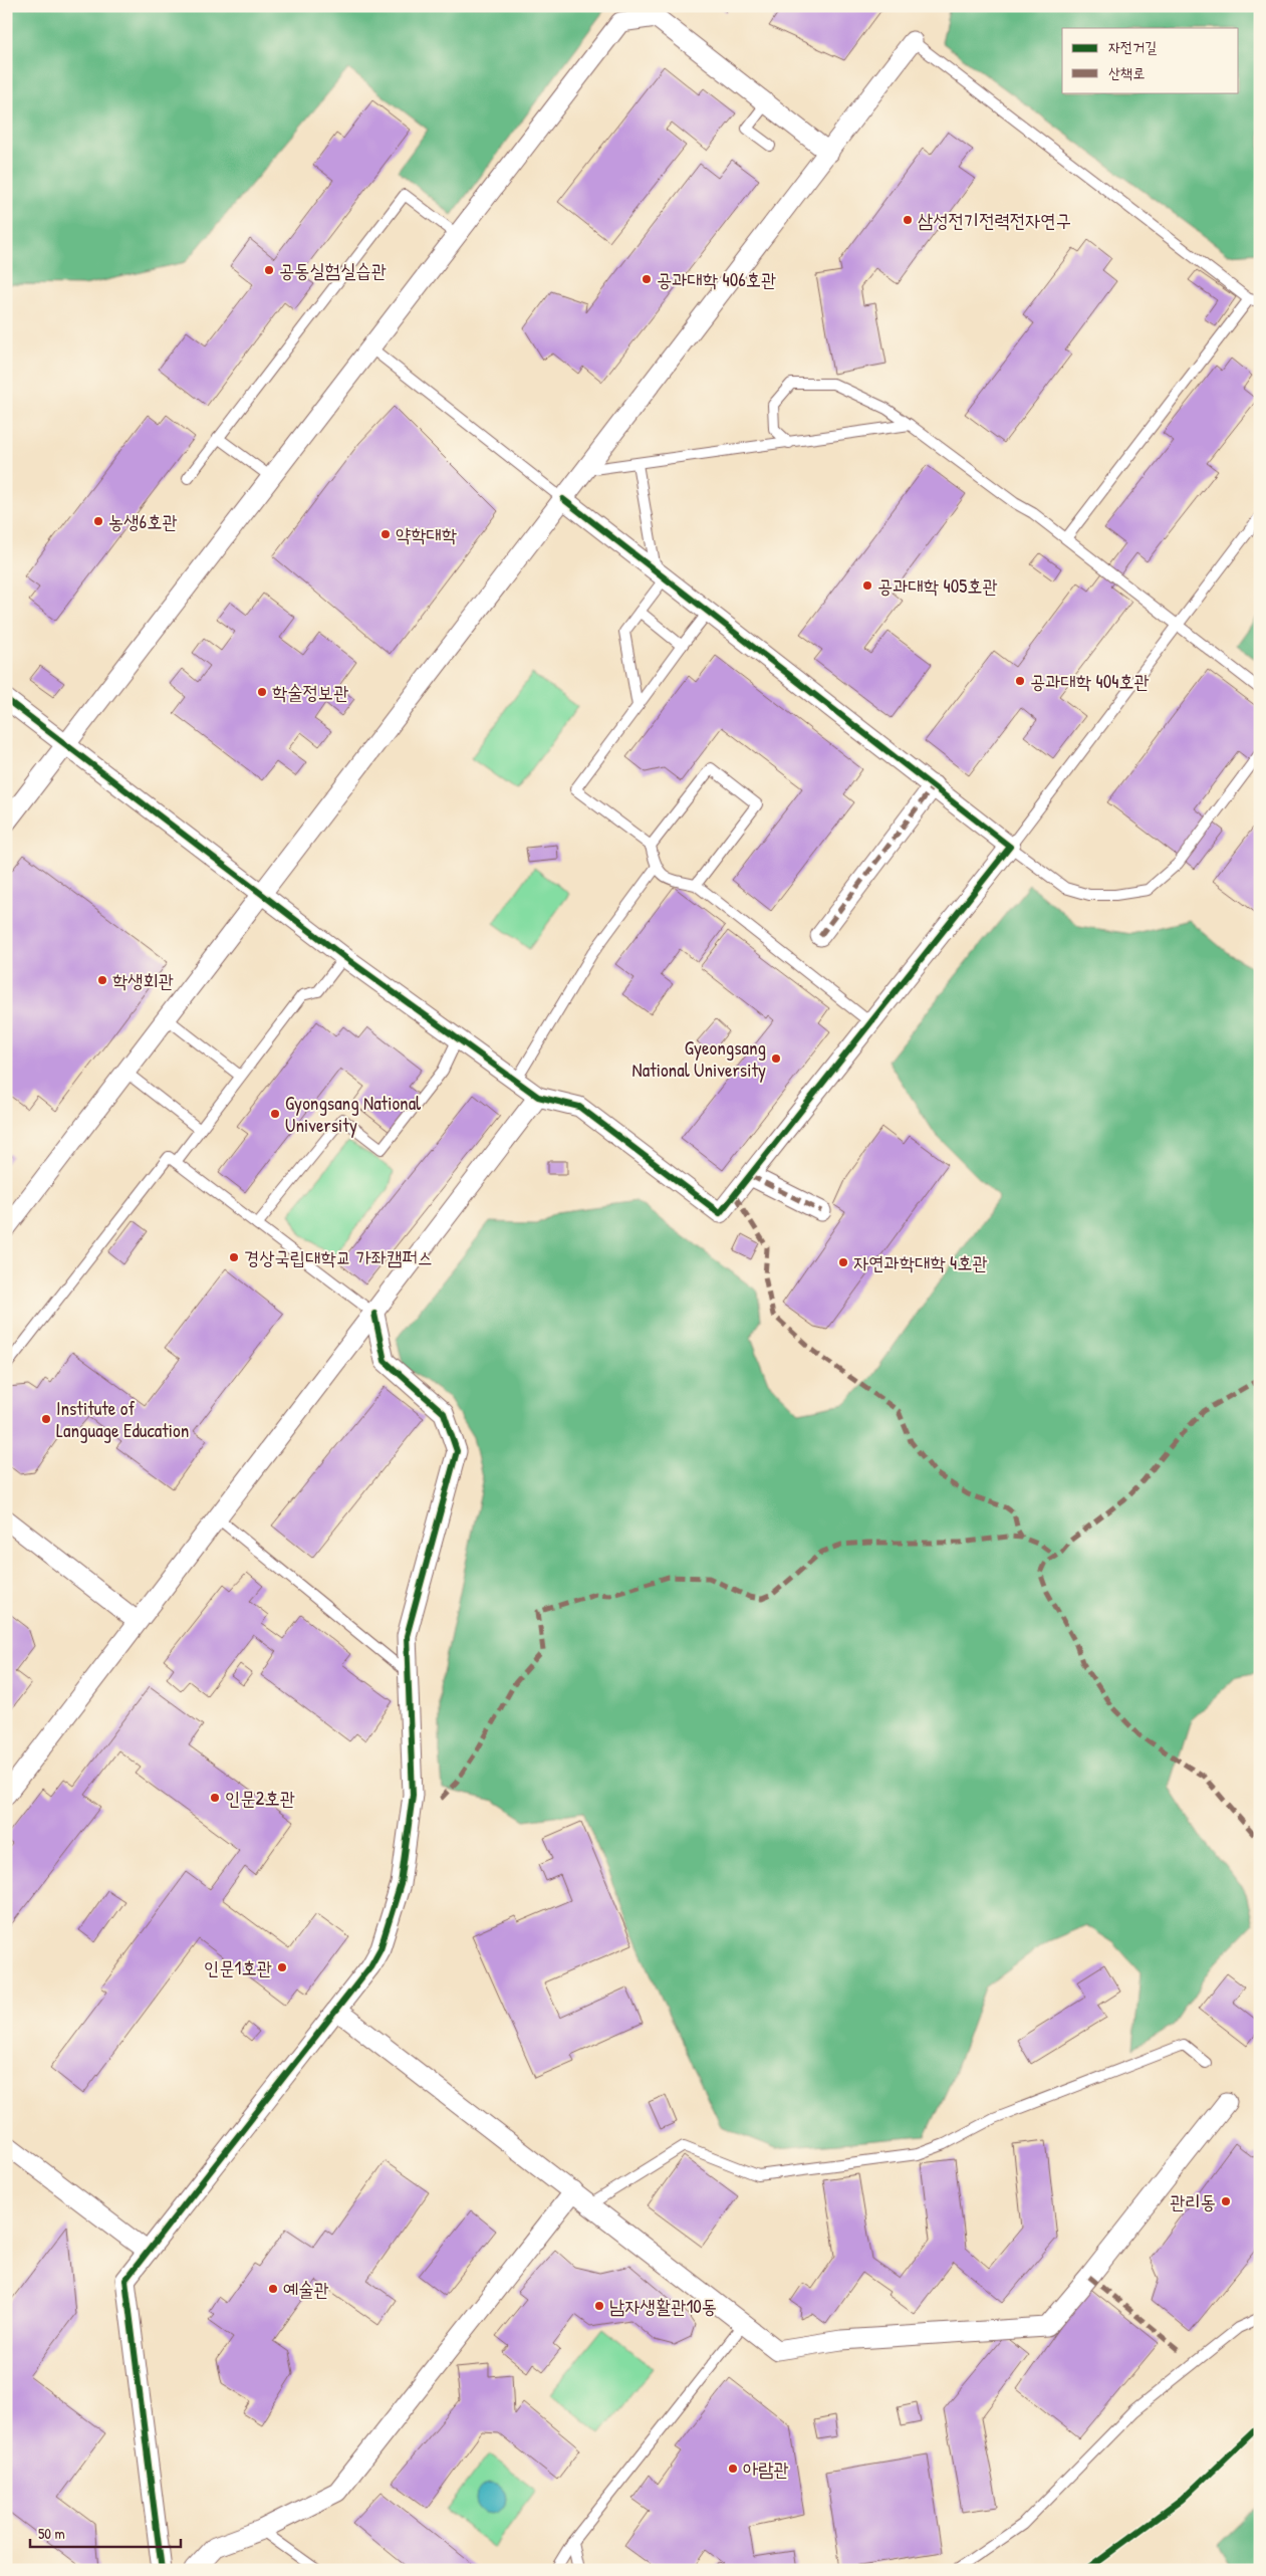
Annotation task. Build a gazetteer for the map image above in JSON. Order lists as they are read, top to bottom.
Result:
{
  "places": [
    "삼성전기전력전자연구",
    "공동실험실습관",
    "공과대학 406호관",
    "농생6호관",
    "약학대학",
    "공과대학 405호관",
    "공과대학 404호관",
    "학술정보관",
    "학생회관",
    "Gyeongsang National University",
    "Gyongsang National University",
    "경상국립대학교 가좌캠퍼스",
    "자연과학대학 4호관",
    "Institute of Language Education",
    "인문2호관",
    "인문1호관",
    "관리동",
    "예술관",
    "남자생활관10동",
    "아람관"
  ],
  "legend": ["자전거길", "산책로"],
  "scale_bar": "50 m"
}
